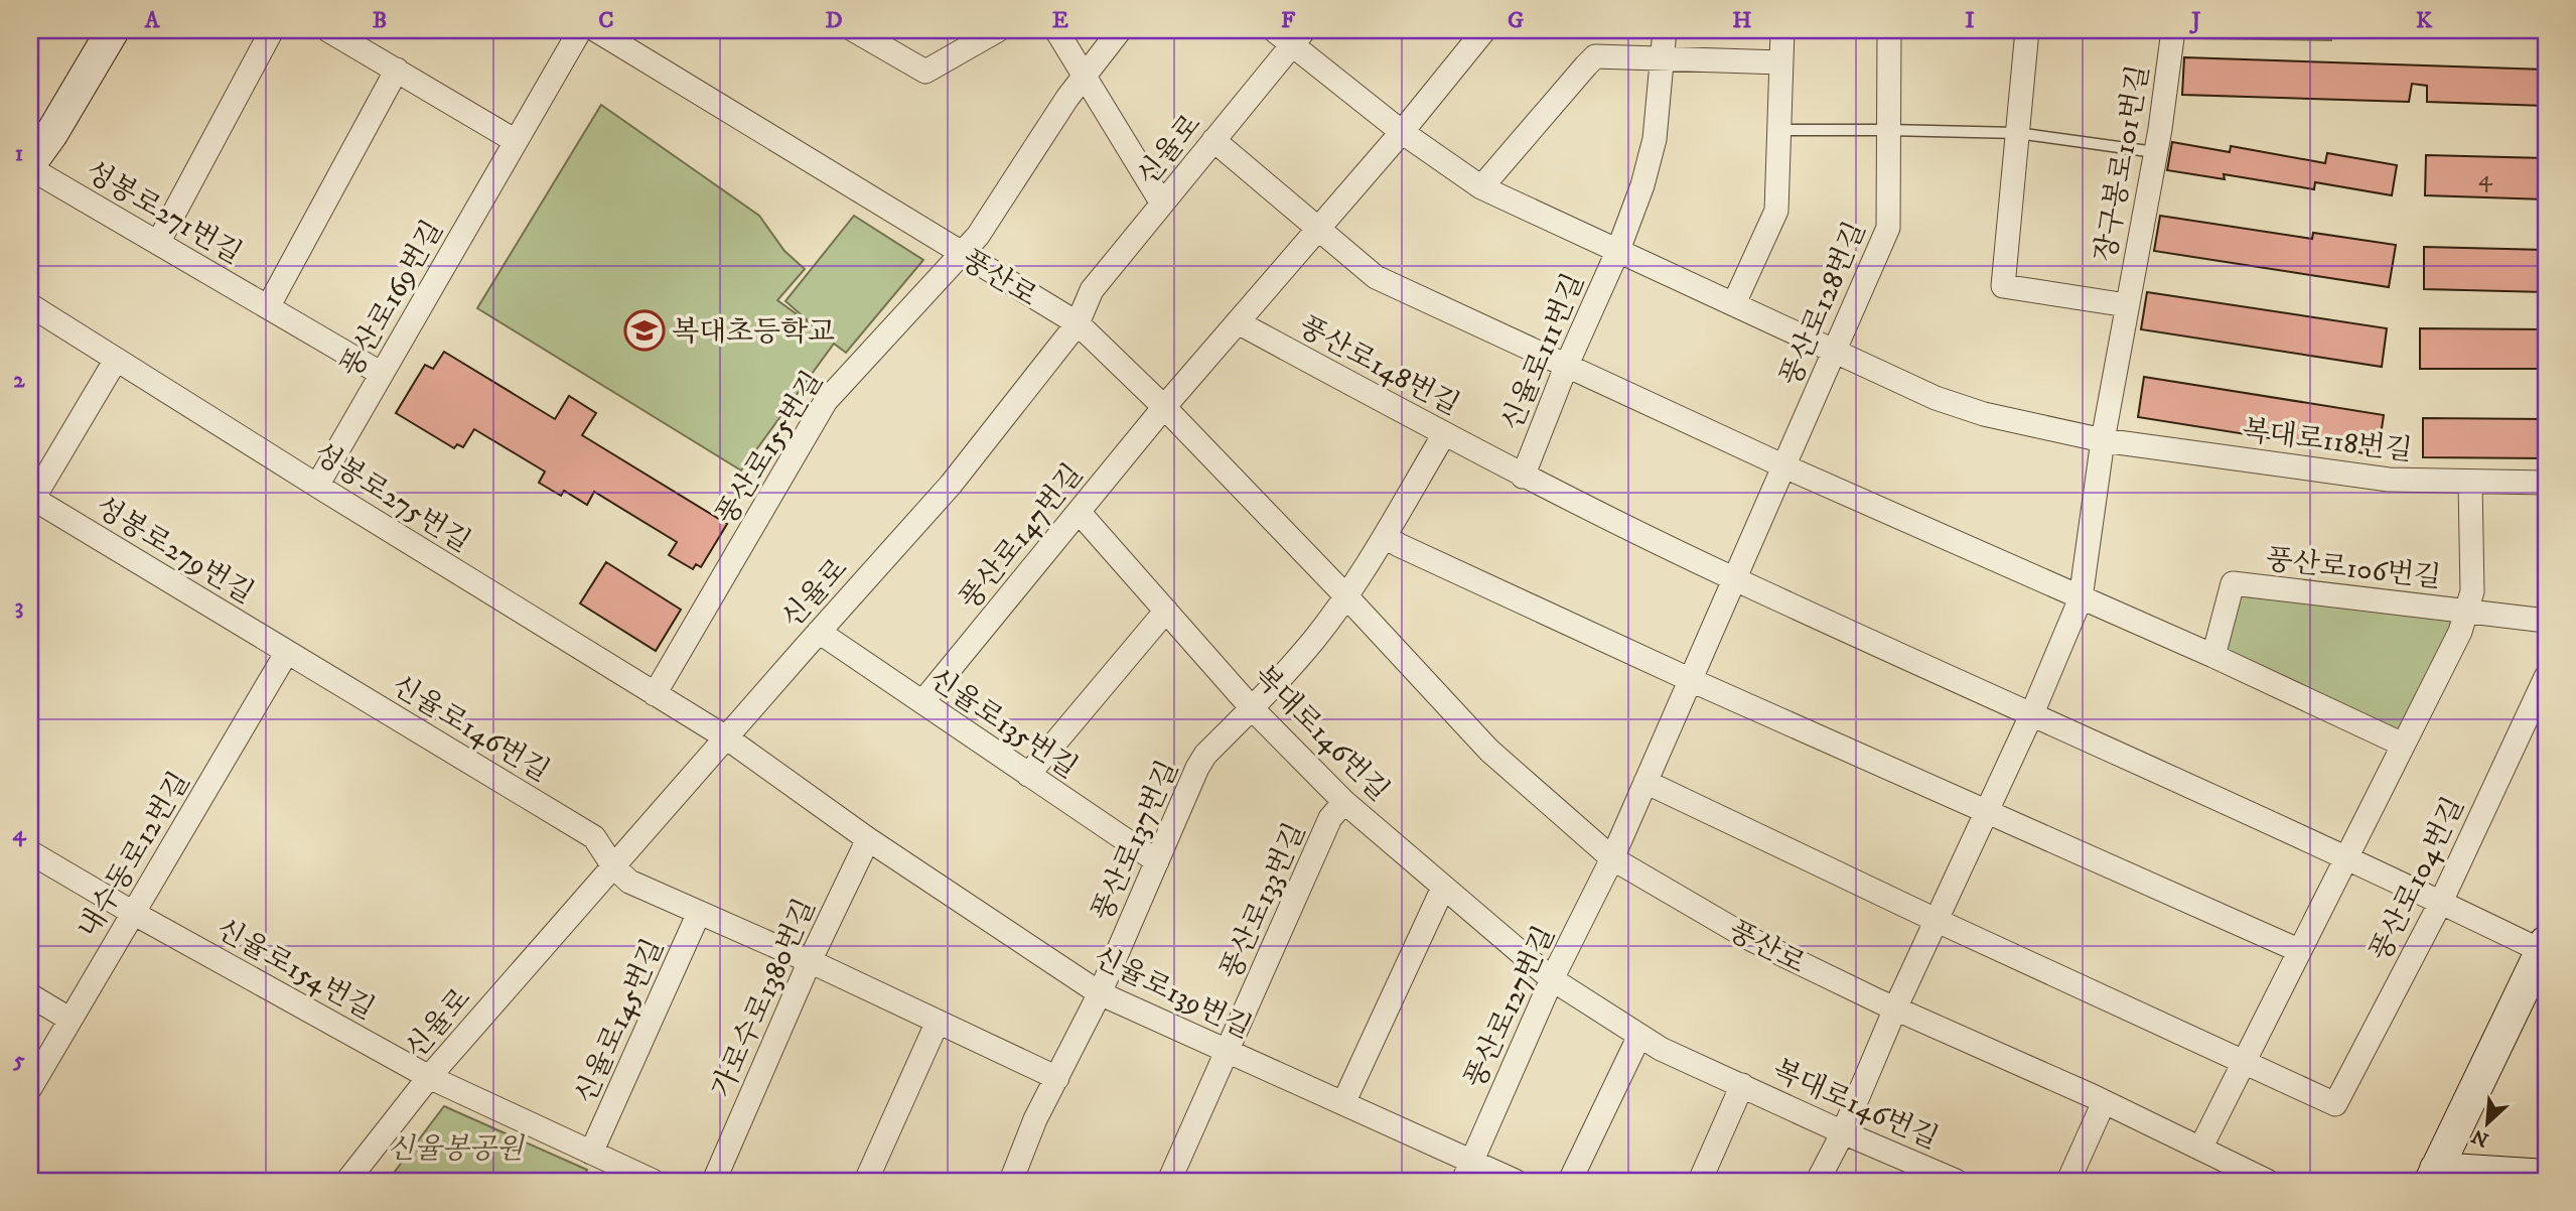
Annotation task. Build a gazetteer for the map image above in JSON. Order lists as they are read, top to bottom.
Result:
{
  "streets": {
    "street": [
      "신율로",
      "장구봉로101번길",
      "성봉로271번길",
      "풍산로",
      "풍산로169번길",
      "풍산로128번길",
      "신율로111번길",
      "풍산로148번길",
      "복대로118번길",
      "풍산로155번길",
      "성봉로275번길",
      "풍산로147번길",
      "성봉로279번길",
      "풍산로106번길",
      "신율로135번길",
      "신율로146번길",
      "복대로146번길",
      "풍산로137번길",
      "내수동로12번길",
      "풍산로104번길",
      "풍산로133번길",
      "신율로154번길",
      "신율로139번길",
      "가로수로1380번길",
      "풍산로127번길",
      "신율로145번길"
    ]
  },
  "crossings": [
    ["신율로", "풍산로"],
    ["신율로", "신율로111번길"],
    ["신율로", "성봉로275번길"],
    ["신율로", "신율로135번길"],
    ["신율로", "신율로146번길"],
    ["신율로", "신율로154번길"],
    ["신율로", "신율로139번길"],
    ["장구봉로101번길", "풍산로"],
    ["장구봉로101번길", "신율로111번길"],
    ["장구봉로101번길", "복대로118번길"],
    ["장구봉로101번길", "복대로146번길"],
    ["성봉로271번길", "풍산로169번길"],
    ["풍산로", "풍산로128번길"],
    ["풍산로", "풍산로155번길"],
    ["풍산로", "풍산로147번길"],
    ["풍산로", "풍산로106번길"],
    ["풍산로", "풍산로137번길"],
    ["풍산로", "풍산로127번길"],
    ["풍산로169번길", "성봉로275번길"],
    ["풍산로128번길", "신율로111번길"],
    ["풍산로128번길", "풍산로127번길"],
    ["신율로111번길", "풍산로148번길"],
    ["신율로111번길", "복대로118번길"],
    ["복대로118번길", "풍산로106번길"],
    ["풍산로155번길", "성봉로275번길"],
    ["성봉로275번길", "성봉로279번길"],
    ["성봉로275번길", "신율로139번길"],
    ["풍산로147번길", "신율로135번길"],
    ["풍산로147번길", "복대로146번길"],
    ["성봉로279번길", "신율로146번길"],
    ["성봉로279번길", "내수동로12번길"],
    ["풍산로106번길", "풍산로104번길"],
    ["신율로135번길", "풍산로137번길"],
    ["신율로146번길", "내수동로12번길"],
    ["복대로146번길", "풍산로137번길"],
    ["복대로146번길", "풍산로133번길"],
    ["복대로146번길", "풍산로127번길"],
    ["풍산로137번길", "신율로139번길"],
    ["내수동로12번길", "신율로154번길"],
    ["풍산로133번길", "신율로139번길"],
    ["신율로154번길", "신율로145번길"],
    ["신율로139번길", "가로수로1380번길"],
    ["신율로139번길", "풍산로127번길"]
  ],
  "parks": ["신율봉공원"],
  "places": {
    "school or university": ["복대초등학교"]
  },
  "house_numbers": ["4"],
  "north": "bottom left",
  "grid": {
    "columns": [
      "A",
      "B",
      "C",
      "D",
      "E",
      "F",
      "G",
      "H",
      "I",
      "J",
      "K"
    ],
    "rows": [
      "1",
      "2",
      "3",
      "4",
      "5"
    ]
  }
}
